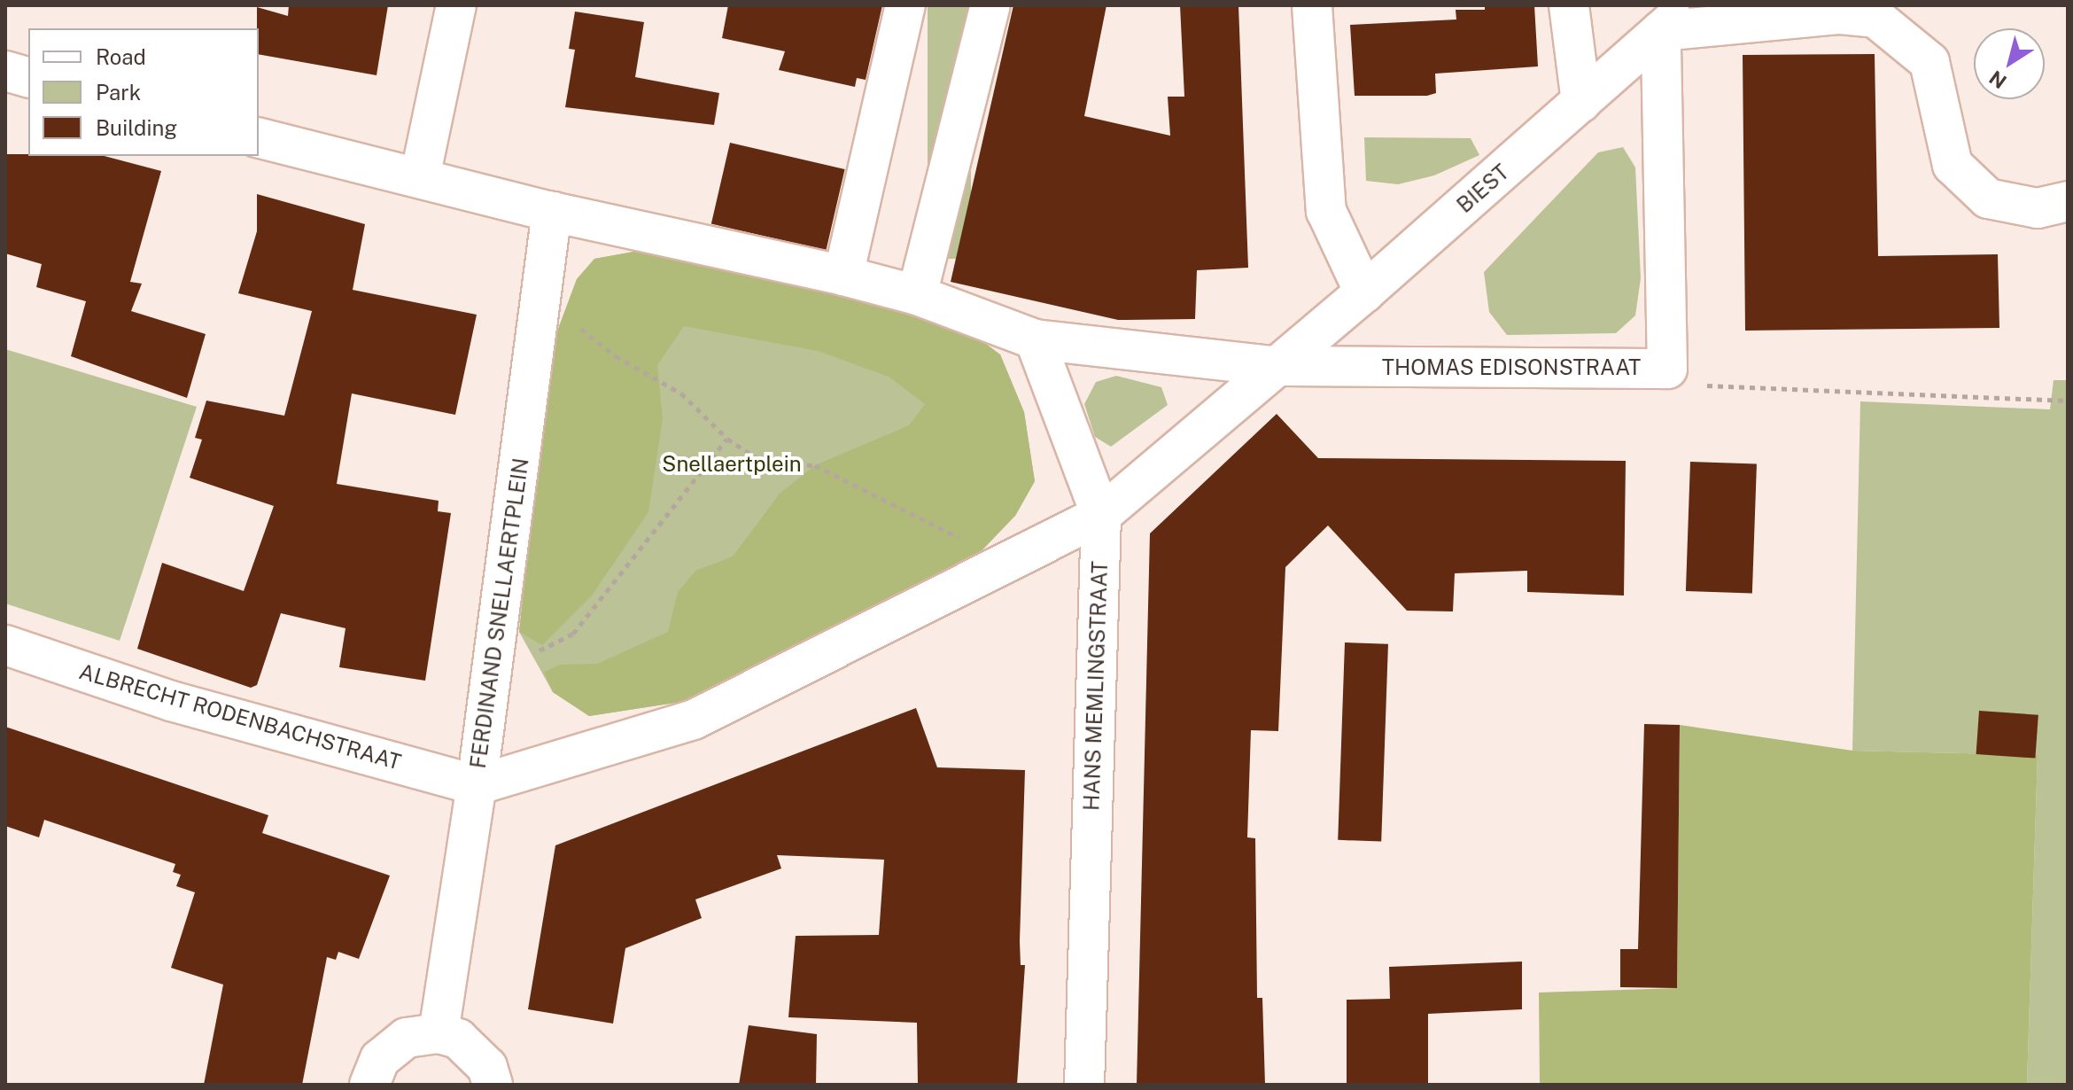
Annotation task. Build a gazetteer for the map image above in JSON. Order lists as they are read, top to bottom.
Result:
{
  "streets": {
    "street": [
      "BIEST",
      "THOMAS EDISONSTRAAT",
      "FERDINAND SNELLAERTPLEIN",
      "HANS MEMLINGSTRAAT",
      "ALBRECHT RODENBACHSTRAAT"
    ]
  },
  "crossings": [
    ["BIEST", "THOMAS EDISONSTRAAT"],
    ["FERDINAND SNELLAERTPLEIN", "HANS MEMLINGSTRAAT"],
    ["FERDINAND SNELLAERTPLEIN", "ALBRECHT RODENBACHSTRAAT"]
  ],
  "parks": ["Snellaertplein"],
  "legend": ["Road", "Park", "Building"],
  "north": "bottom left"
}
